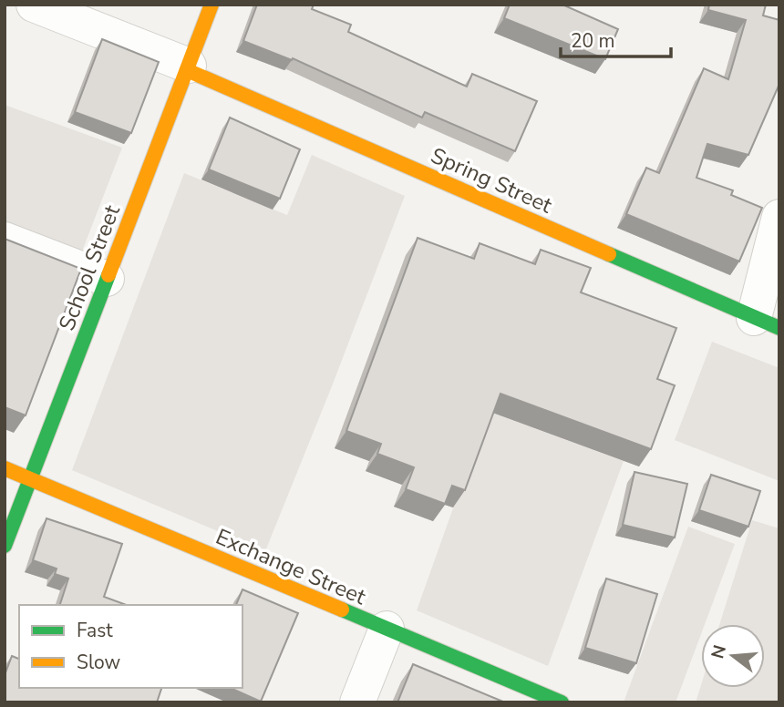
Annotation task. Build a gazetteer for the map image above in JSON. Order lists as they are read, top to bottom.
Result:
{
  "streets": {
    "street": ["Spring Street", "School Street", "Exchange Street"]
  },
  "crossings": [
    ["Spring Street", "School Street"],
    ["School Street", "Exchange Street"]
  ],
  "legend": ["Fast", "Slow"],
  "scale_bar": "20 m",
  "north": "left"
}
